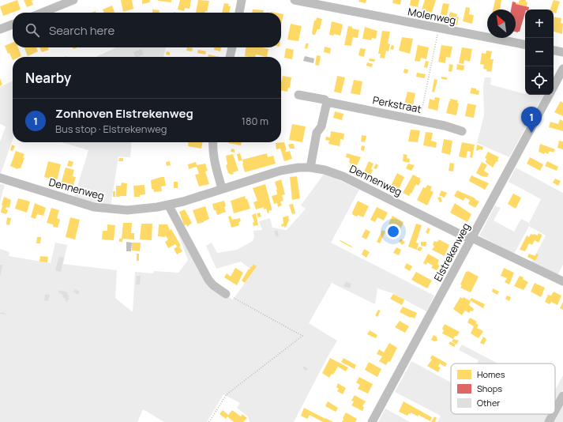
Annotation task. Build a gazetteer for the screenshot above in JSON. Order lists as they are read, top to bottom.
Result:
{
  "streets": {
    "street": [
      "Molenweg",
      "Perkstraat",
      "Dennenweg",
      "Elstrekenweg"
    ]
  },
  "crossings": [
    ["Dennenweg", "Elstrekenweg"]
  ],
  "legend": ["Homes", "Shops", "Other"],
  "north": "top left",
  "page": {
    "map_buttons": ["+", "−"],
    "search": "Search here",
    "heading": "Nearby",
    "list": [
      {
        "mark": "1",
        "name": "Zonhoven Elstrekenweg",
        "note": "Bus stop · Elstrekenweg",
        "value": "180 m"
      }
    ],
    "pins": "1"
  }
}
